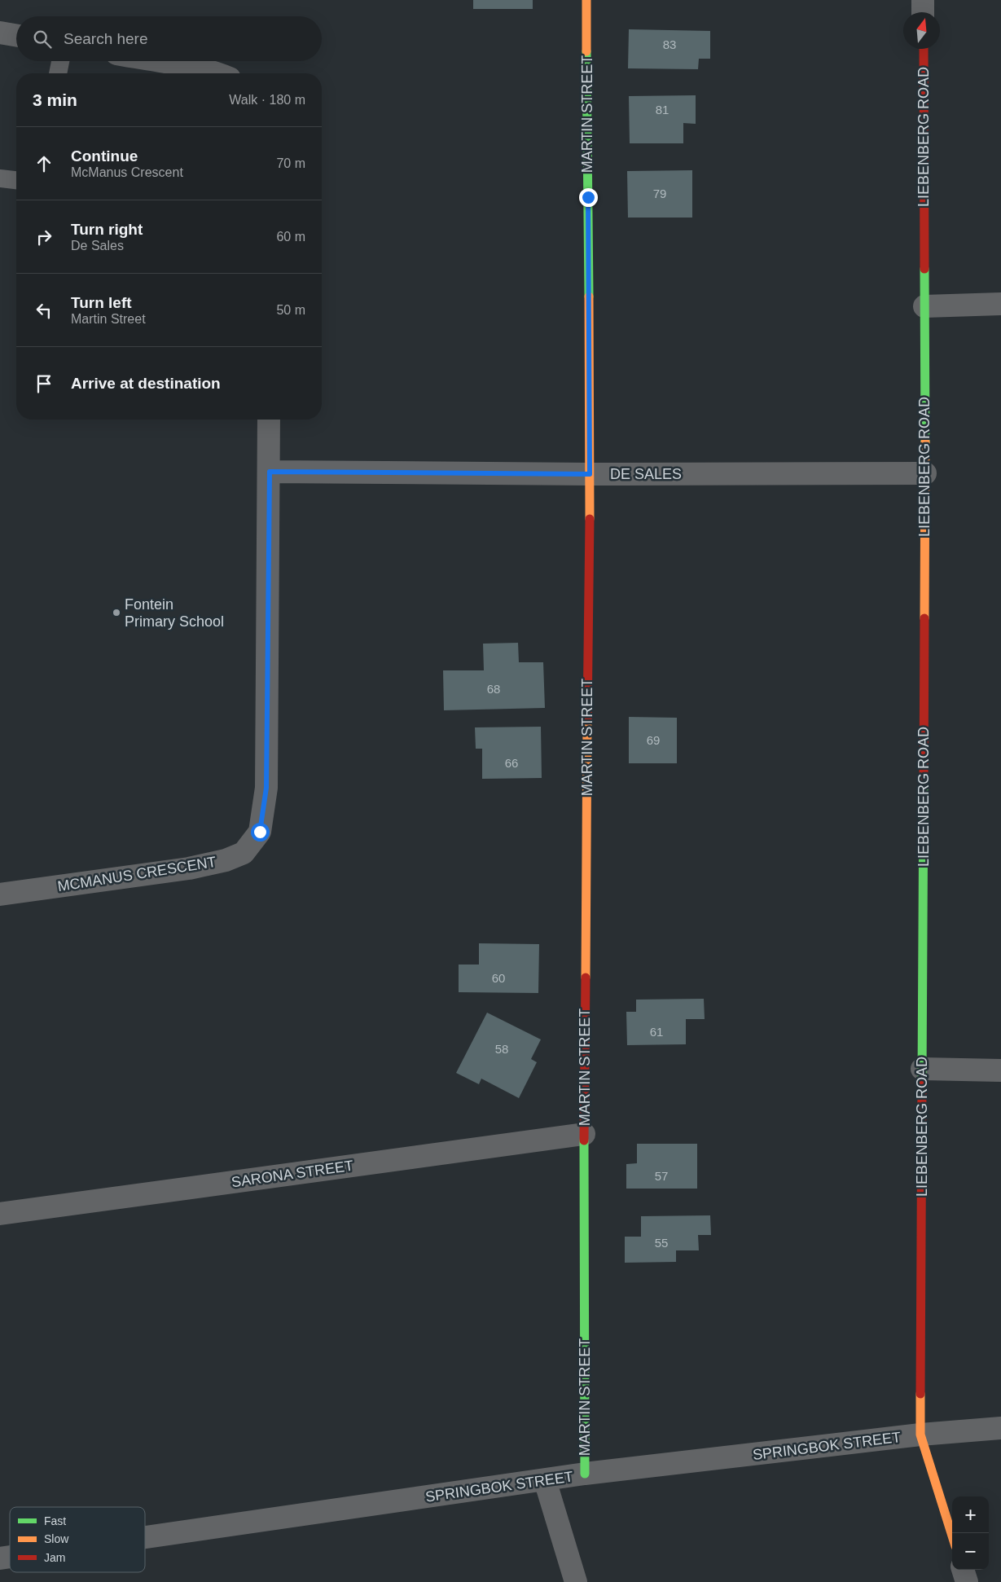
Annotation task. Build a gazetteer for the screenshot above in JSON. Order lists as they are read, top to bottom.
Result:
{
  "streets": {
    "street": [
      "MARTIN STREET",
      "LIEBENBERG ROAD",
      "DE SALES",
      "MCMANUS CRESCENT",
      "SARONA STREET",
      "SPRINGBOK STREET"
    ]
  },
  "crossings": [
    ["MARTIN STREET", "DE SALES"],
    ["MARTIN STREET", "SARONA STREET"],
    ["MARTIN STREET", "SPRINGBOK STREET"],
    ["LIEBENBERG ROAD", "DE SALES"],
    ["LIEBENBERG ROAD", "SPRINGBOK STREET"],
    ["DE SALES", "MCMANUS CRESCENT"]
  ],
  "places": ["Fontein Primary School"],
  "house_numbers": [
    "83",
    "81",
    "79",
    "68",
    "69",
    "66",
    "60",
    "61",
    "58",
    "57",
    "55"
  ],
  "legend": ["Fast", "Slow", "Jam"],
  "north": "top",
  "page": {
    "search": "Search here",
    "heading": ["3 min", "Walk · 180 m"],
    "list": [
      ["Continue", "McManus Crescent", "70 m"],
      ["Turn right", "De Sales", "60 m"],
      ["Turn left", "Martin Street", "50 m"],
      "Arrive at destination"
    ],
    "map_buttons": ["+", "−"]
  }
}
